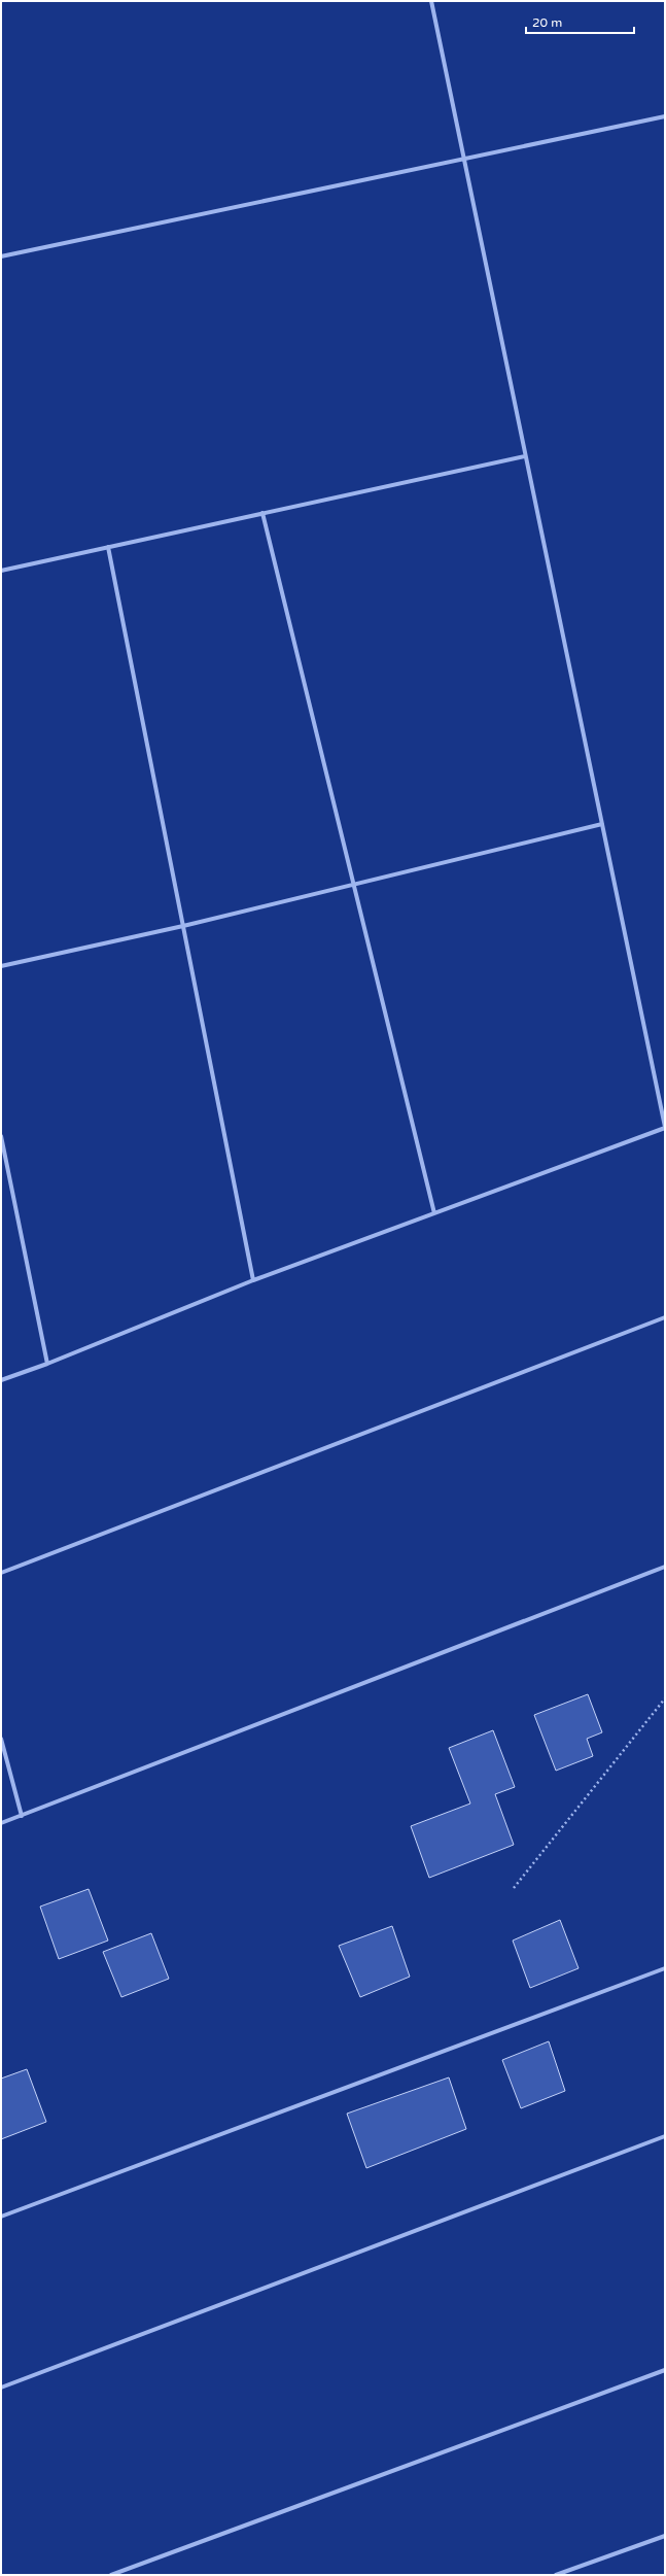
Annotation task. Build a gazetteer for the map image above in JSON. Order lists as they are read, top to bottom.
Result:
{
  "scale_bar": "20 m"
}
